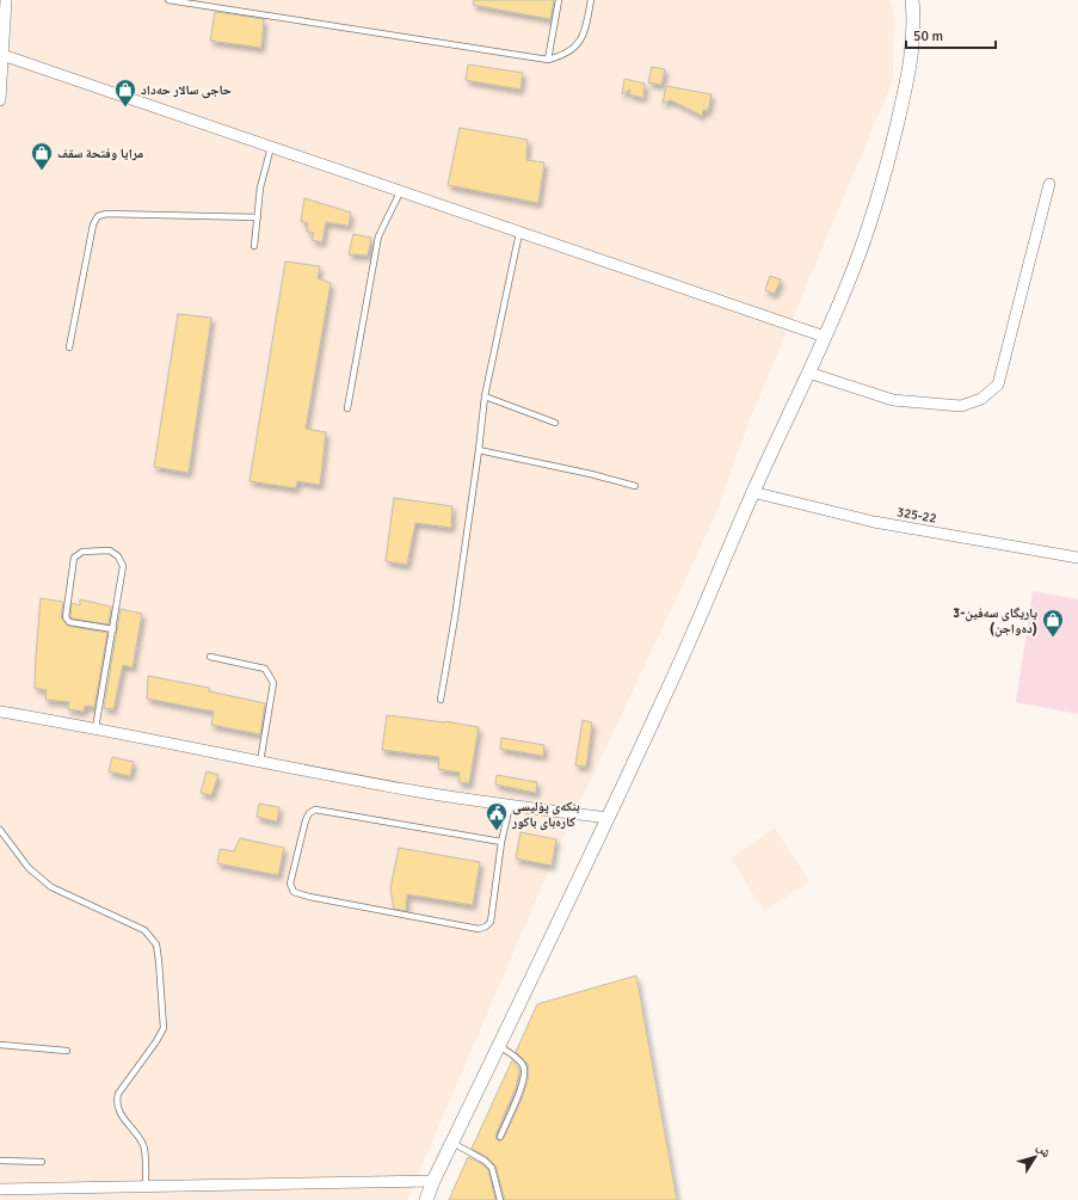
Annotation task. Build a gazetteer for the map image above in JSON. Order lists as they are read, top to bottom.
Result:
{
  "streets": {
    "street": ["325-22"]
  },
  "places": {
    "shop": ["حاجی سالار حەداد", "مرايا وفتحة سقف", "یاریگای سەفین-3 (دەواجن)"],
    "public building": ["بنکەی پۆلیسی کارەبای باکور"]
  },
  "scale_bar": "50 m",
  "north": "top right"
}
